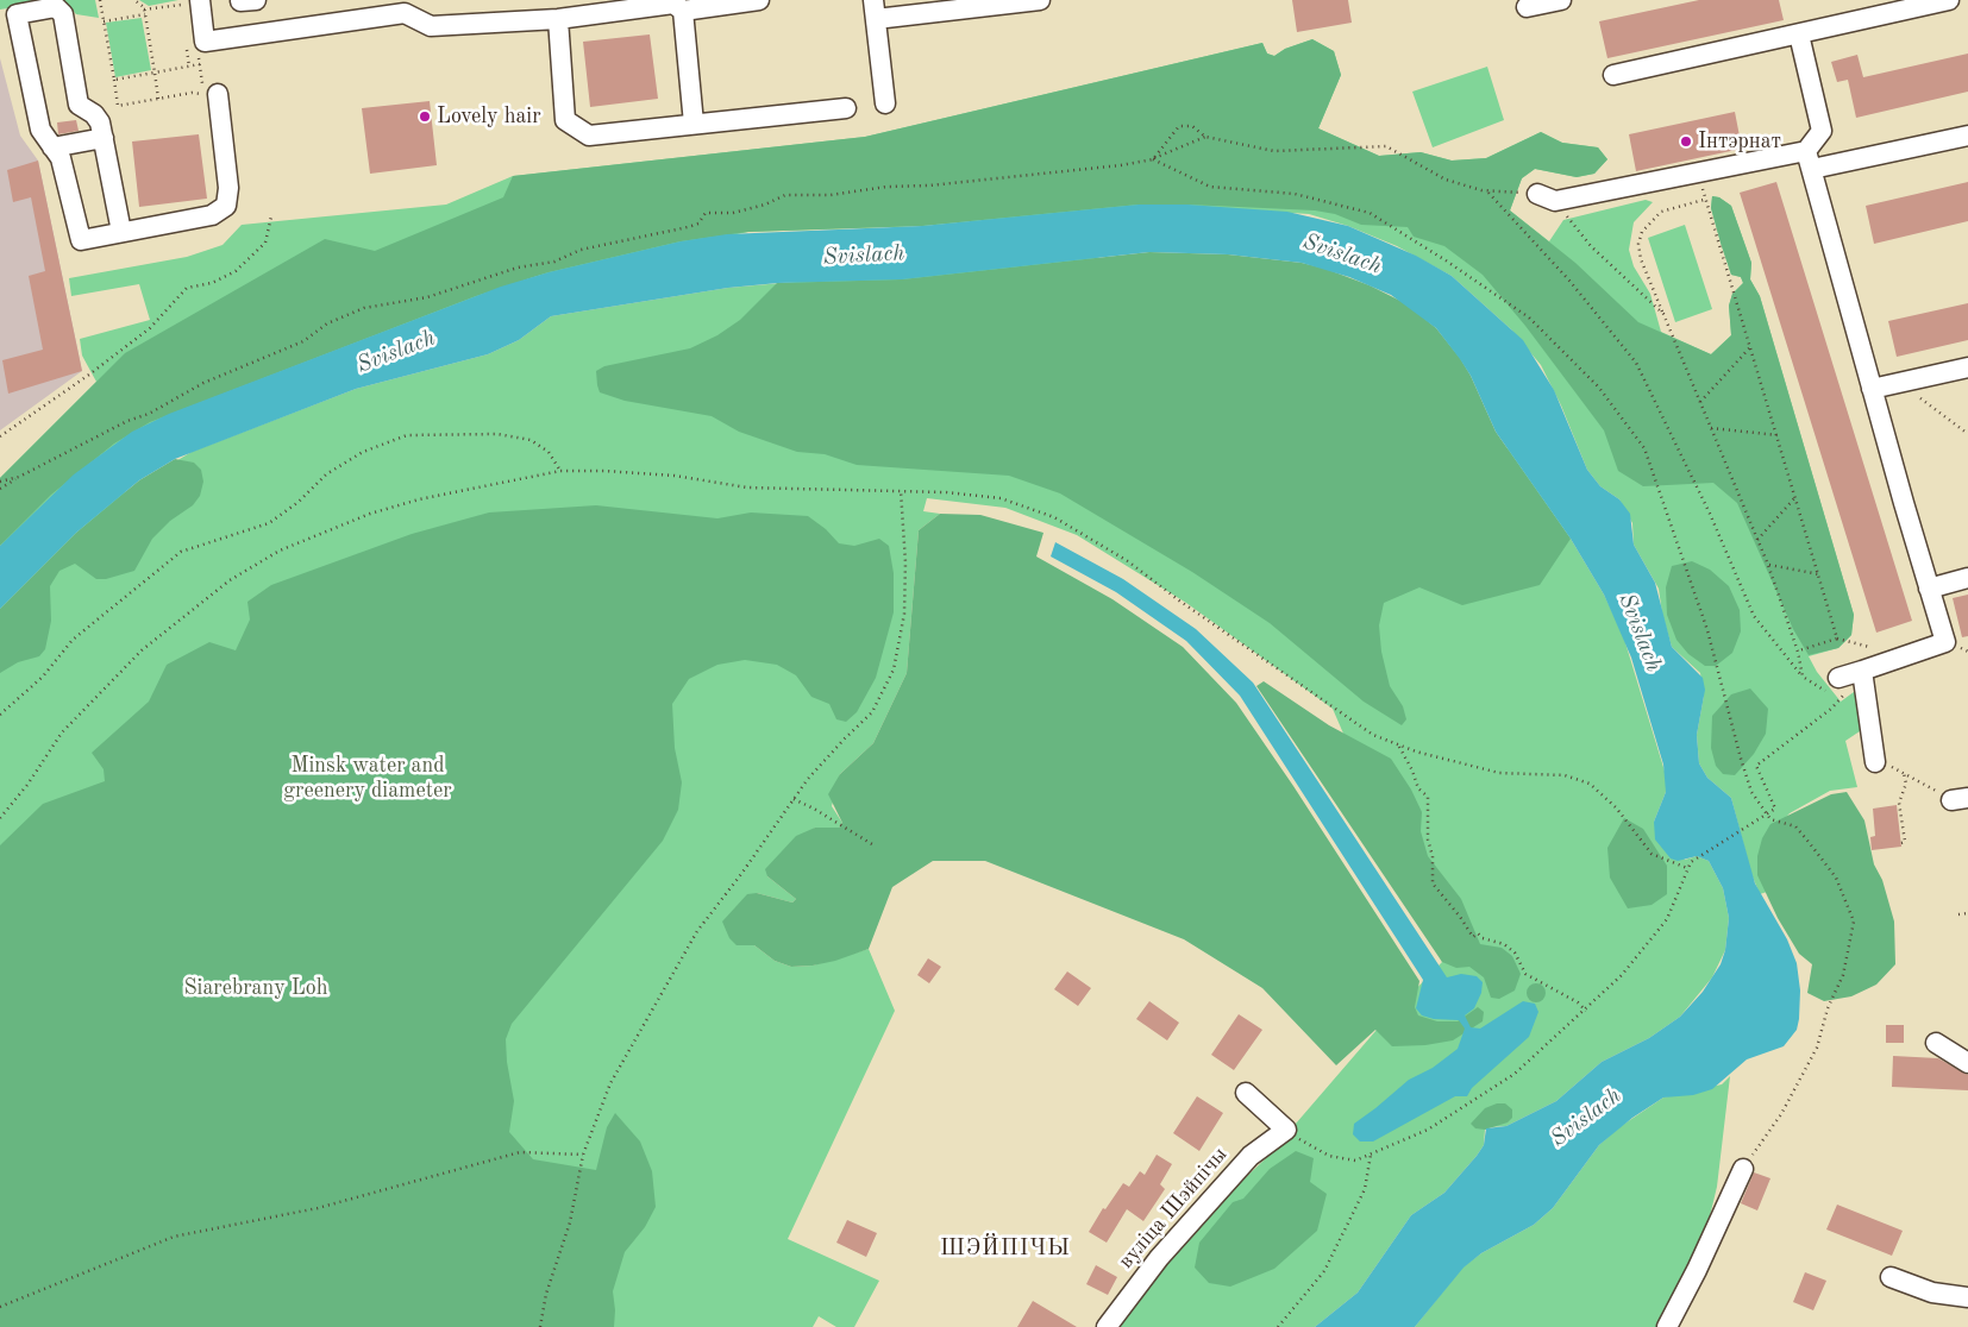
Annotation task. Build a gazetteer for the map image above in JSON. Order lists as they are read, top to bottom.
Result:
{
  "streets": {
    "street": ["вуліца Шэйпічы"]
  },
  "districts": ["ШЭЙПІЧЫ"],
  "water": ["Svislach"],
  "parks": ["Minsk water and greenery diameter", "Siarebrany Loh"],
  "places": ["Lovely hair", "Інтэрнат"]
}
